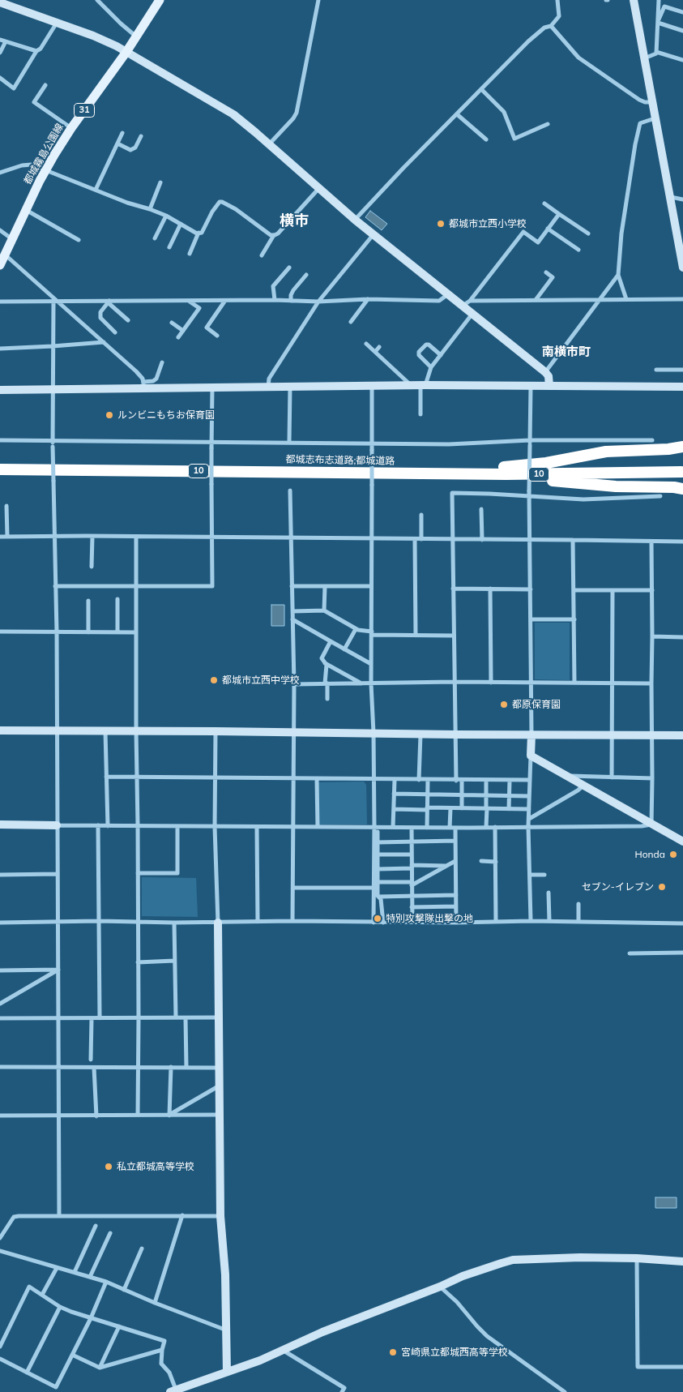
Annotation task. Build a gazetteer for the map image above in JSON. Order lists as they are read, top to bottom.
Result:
{
  "streets": {
    "highway": ["都城志布志道路;都城道路", "10"],
    "main road": ["31", "都城霧島公園線"]
  },
  "districts": ["横市", "南横市町"],
  "places": [
    "都城市立西小学校",
    "ルンビニもちお保育園",
    "都城市立西中学校",
    "都原保育園",
    "Honda",
    "セブン-イレブン",
    "特別攻撃隊出撃の地",
    "私立都城高等学校",
    "宮崎県立都城西高等学校"
  ]
}
